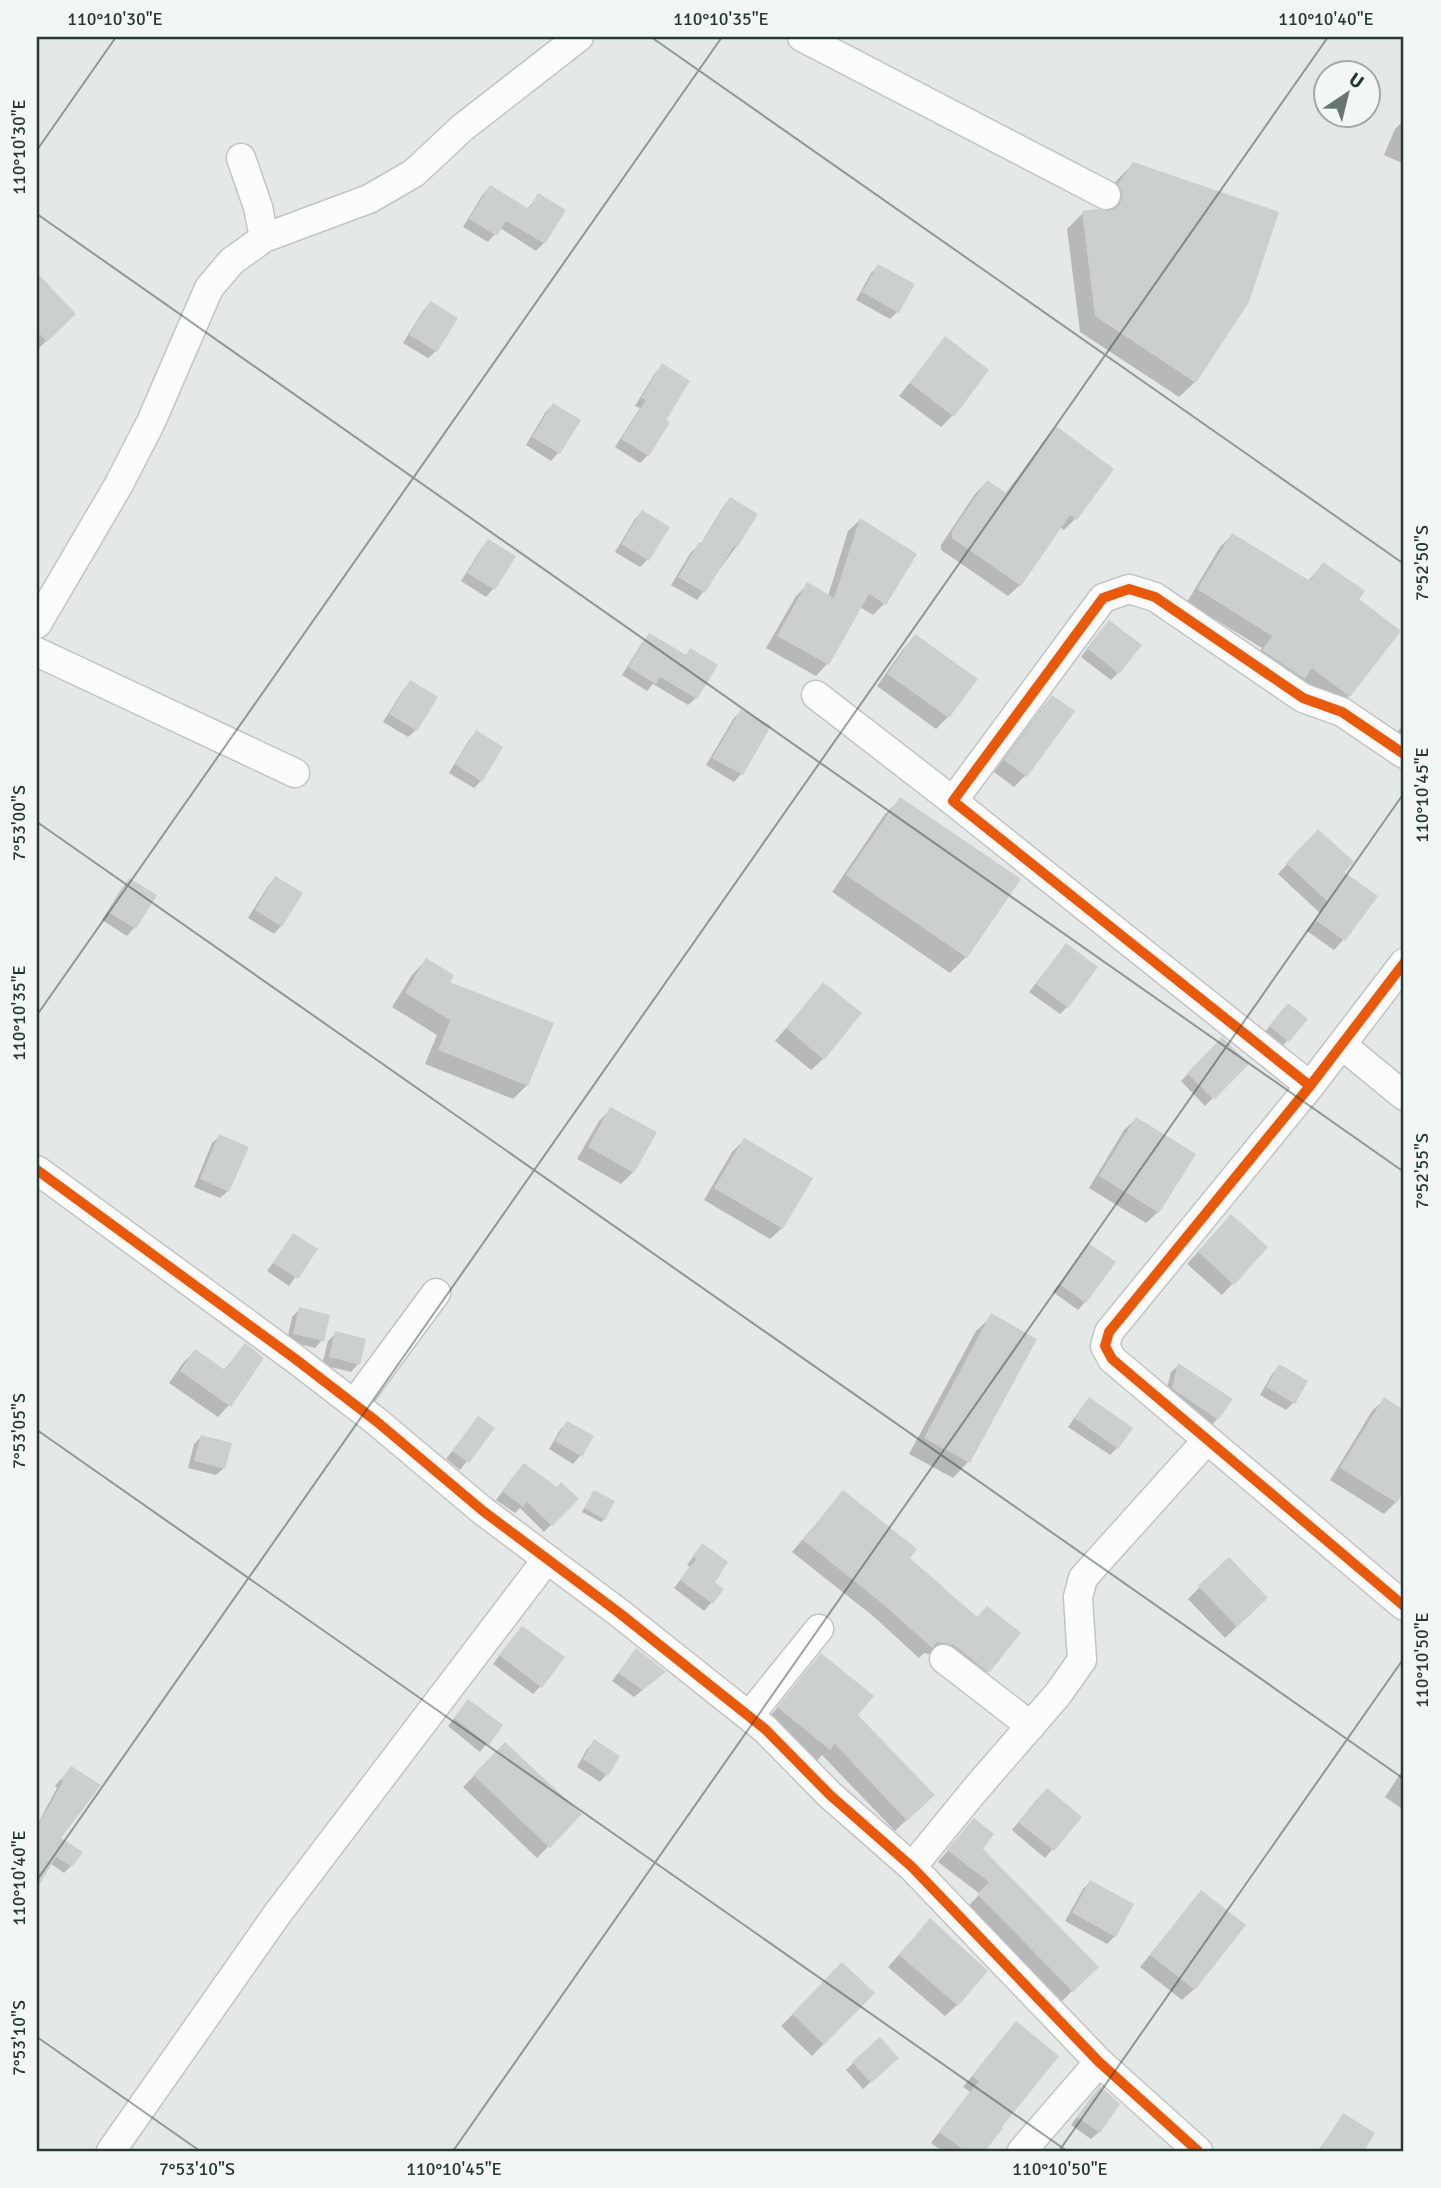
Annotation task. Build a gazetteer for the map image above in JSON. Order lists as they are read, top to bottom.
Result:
{
  "north": "top right",
  "coordinates": [
    "110°10'30\"E",
    "110°10'35\"E",
    "110°10'40\"E",
    "7°52'50\"S",
    "110°10'45\"E",
    "7°53'00\"S",
    "7°52'55\"S",
    "7°53'05\"S",
    "110°10'50\"E",
    "7°53'10\"S"
  ]
}
